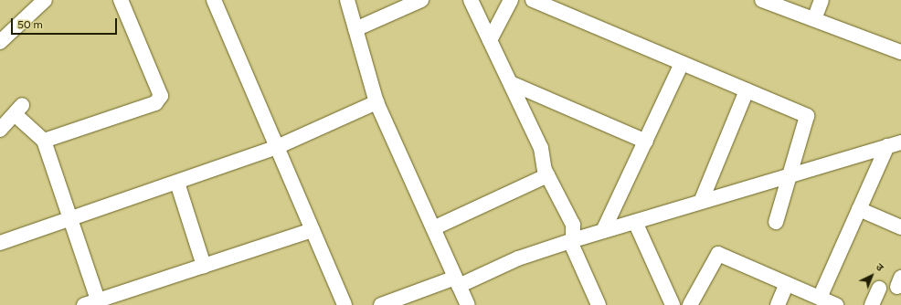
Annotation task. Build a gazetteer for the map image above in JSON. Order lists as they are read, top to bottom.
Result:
{
  "scale_bar": "50 m",
  "north": "top right"
}
